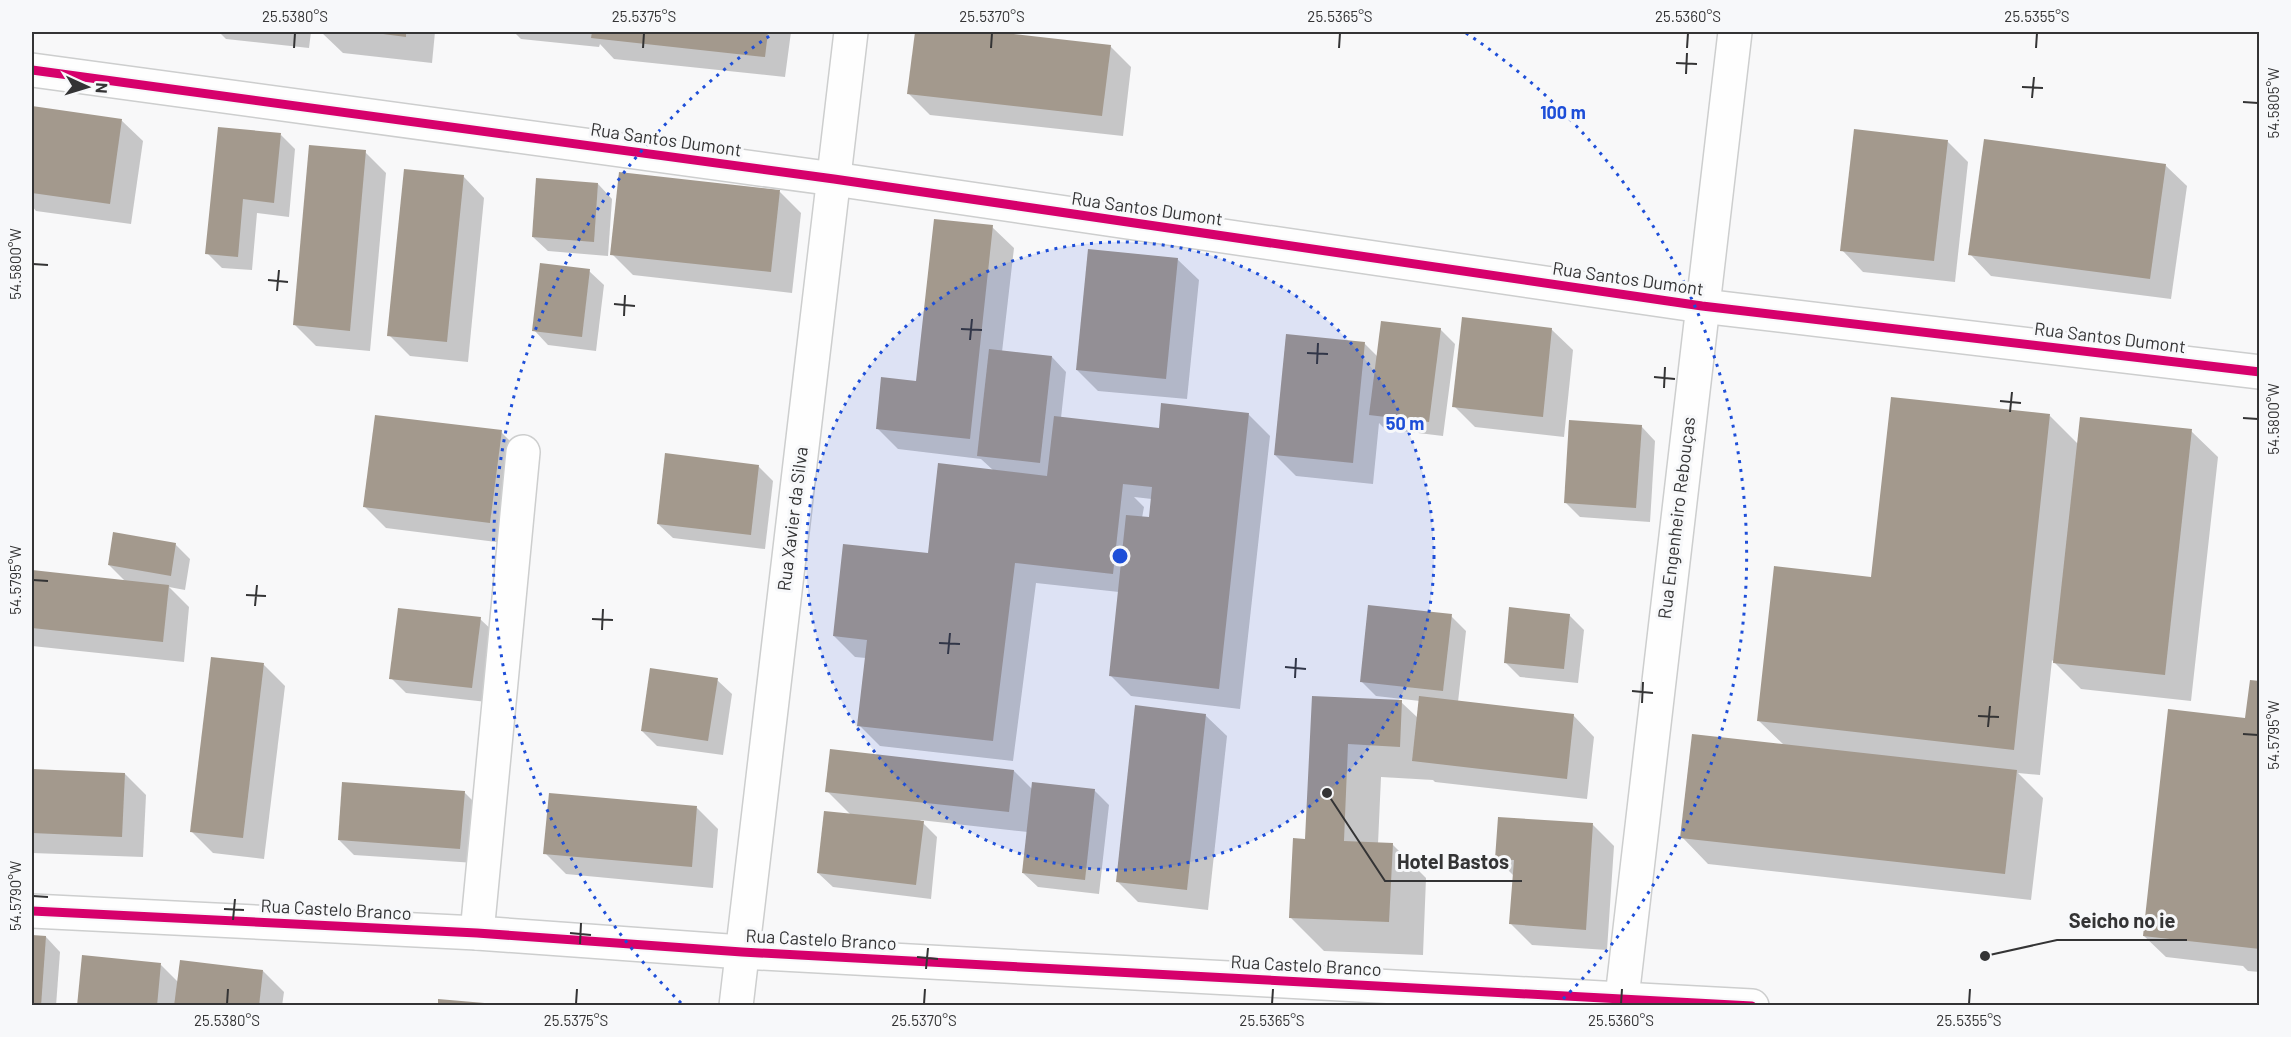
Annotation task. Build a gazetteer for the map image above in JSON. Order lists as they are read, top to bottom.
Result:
{
  "streets": {
    "street": [
      "Rua Santos Dumont",
      "Rua Engenheiro Rebouças",
      "Rua Xavier da Silva",
      "Rua Castelo Branco"
    ]
  },
  "crossings": [
    ["Rua Santos Dumont", "Rua Engenheiro Rebouças"],
    ["Rua Santos Dumont", "Rua Xavier da Silva"],
    ["Rua Engenheiro Rebouças", "Rua Castelo Branco"],
    ["Rua Xavier da Silva", "Rua Castelo Branco"]
  ],
  "places": ["Hotel Bastos", "Seicho no ie"],
  "north": "right",
  "coordinates": [
    "25.5380°S",
    "25.5375°S",
    "25.5370°S",
    "25.5365°S",
    "25.5360°S",
    "25.5355°S",
    "54.5805°W",
    "54.5800°W",
    "54.5795°W",
    "54.5790°W"
  ],
  "rings": ["100 m", "50 m"]
}
